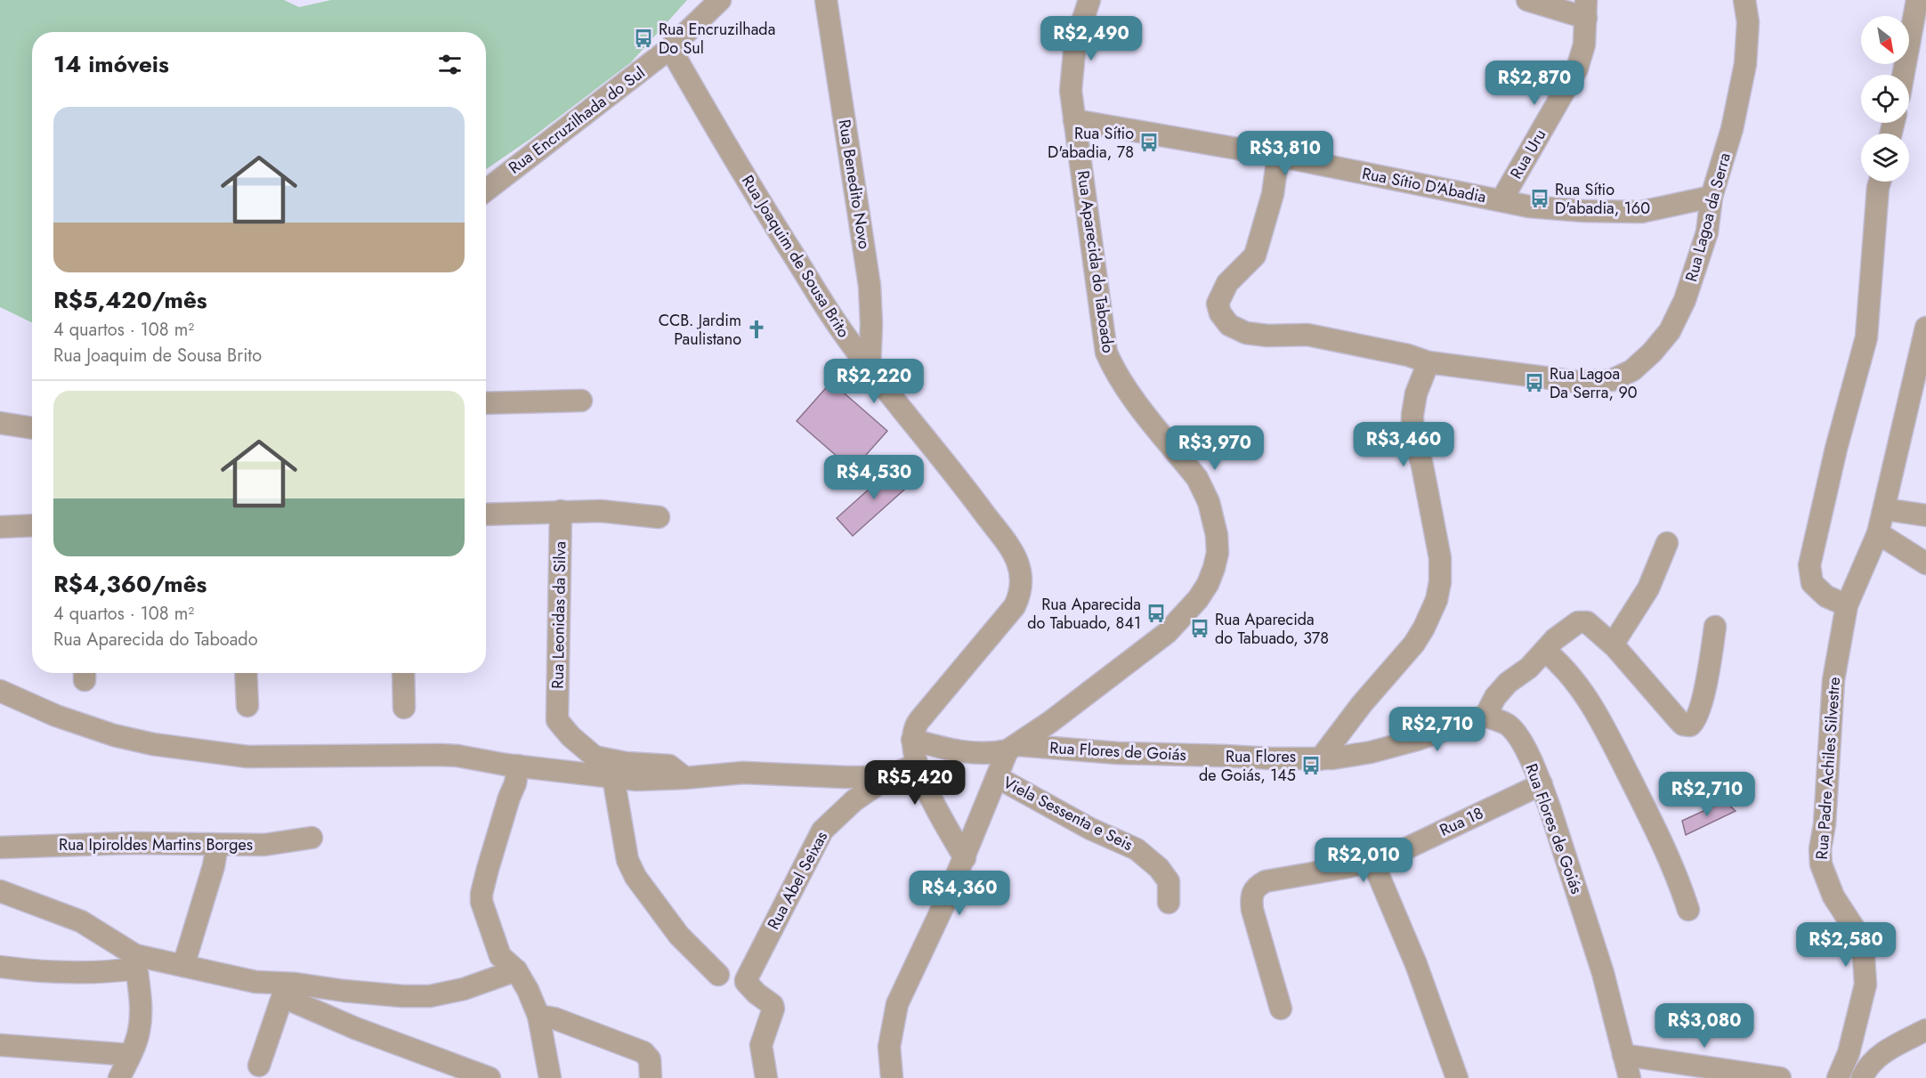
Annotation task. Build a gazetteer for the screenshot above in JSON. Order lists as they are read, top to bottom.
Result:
{
  "streets": {
    "street": [
      "Rua Encruzilhada do Sul",
      "Rua Uru",
      "Rua Benedito Novo",
      "Rua Sítio D'Abadia",
      "Rua Lagoa da Serra",
      "Rua Joaquim de Sousa Brito",
      "Rua Aparecida do Taboado",
      "Rua Leonidas da Silva",
      "Rua Flores de Goiás",
      "Rua Padre Achiles Silvestre",
      "Viela Sessenta e Seis",
      "Rua 18",
      "Rua Ipiroldes Martins Borges",
      "Rua Abel Seixas"
    ]
  },
  "crossings": [
    ["Rua Encruzilhada do Sul", "Rua Joaquim de Sousa Brito"],
    ["Rua Uru", "Rua Sítio D'Abadia"],
    ["Rua Benedito Novo", "Rua Joaquim de Sousa Brito"],
    ["Rua Sítio D'Abadia", "Rua Lagoa da Serra"],
    ["Rua Sítio D'Abadia", "Rua Aparecida do Taboado"],
    ["Rua Joaquim de Sousa Brito", "Rua Flores de Goiás"],
    ["Rua Aparecida do Taboado", "Rua Flores de Goiás"],
    ["Rua Flores de Goiás", "Rua 18"]
  ],
  "places": {
    "bus stop": [
      "Rua Encruzilhada Do Sul",
      "Rua Sítio D'abadia, 78",
      "Rua Sítio D'abadia, 160",
      "Rua Lagoa Da Serra, 90",
      "Rua Aparecida do Tabuado, 841",
      "Rua Aparecida do Tabuado, 378",
      "Rua Flores de Goiás, 145"
    ],
    "church": ["CCB. Jardim Paulistano"]
  },
  "north": "bottom right",
  "page": {
    "price": [
      "R$2,490",
      "R$2,870",
      "R$3,810",
      "R$2,220",
      "R$3,460",
      "R$3,970",
      "R$4,530",
      "R$2,710",
      "R$5,420",
      "R$2,710",
      "R$2,010",
      "R$4,360",
      "R$2,580",
      "R$3,080"
    ],
    "heading": "14 imóveis",
    "list": [
      {
        "name": "R$5,420/mês",
        "note": "4 quartos · 108 m² · Rua Joaquim de Sousa Brito"
      },
      {
        "name": "R$4,360/mês",
        "note": "4 quartos · 108 m² · Rua Aparecida do Taboado"
      }
    ]
  }
}
